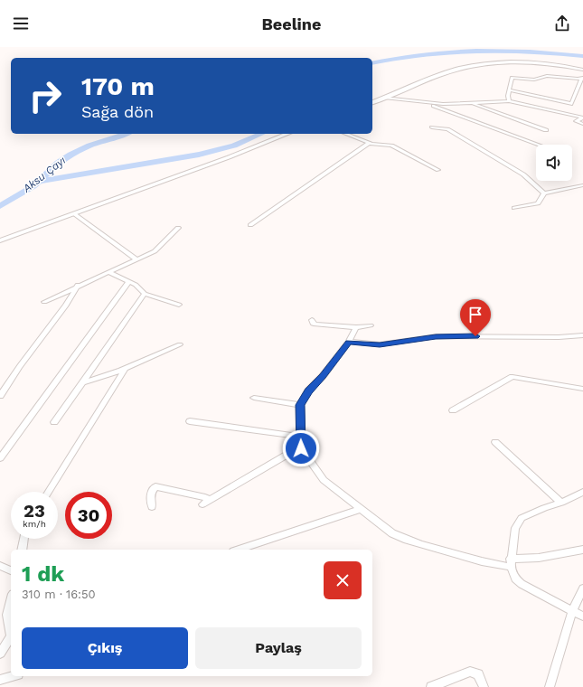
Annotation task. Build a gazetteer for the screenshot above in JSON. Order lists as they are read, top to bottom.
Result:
{
  "water": ["Aksu Çayı"],
  "page": {
    "header": "Beeline",
    "turn": ["170 m", "Sağa dön"],
    "speed": "23 km/h",
    "limit": "30",
    "heading": ["1 dk", "310 m · 16:50"],
    "buttons": ["Çıkış", "Paylaş"]
  }
}
